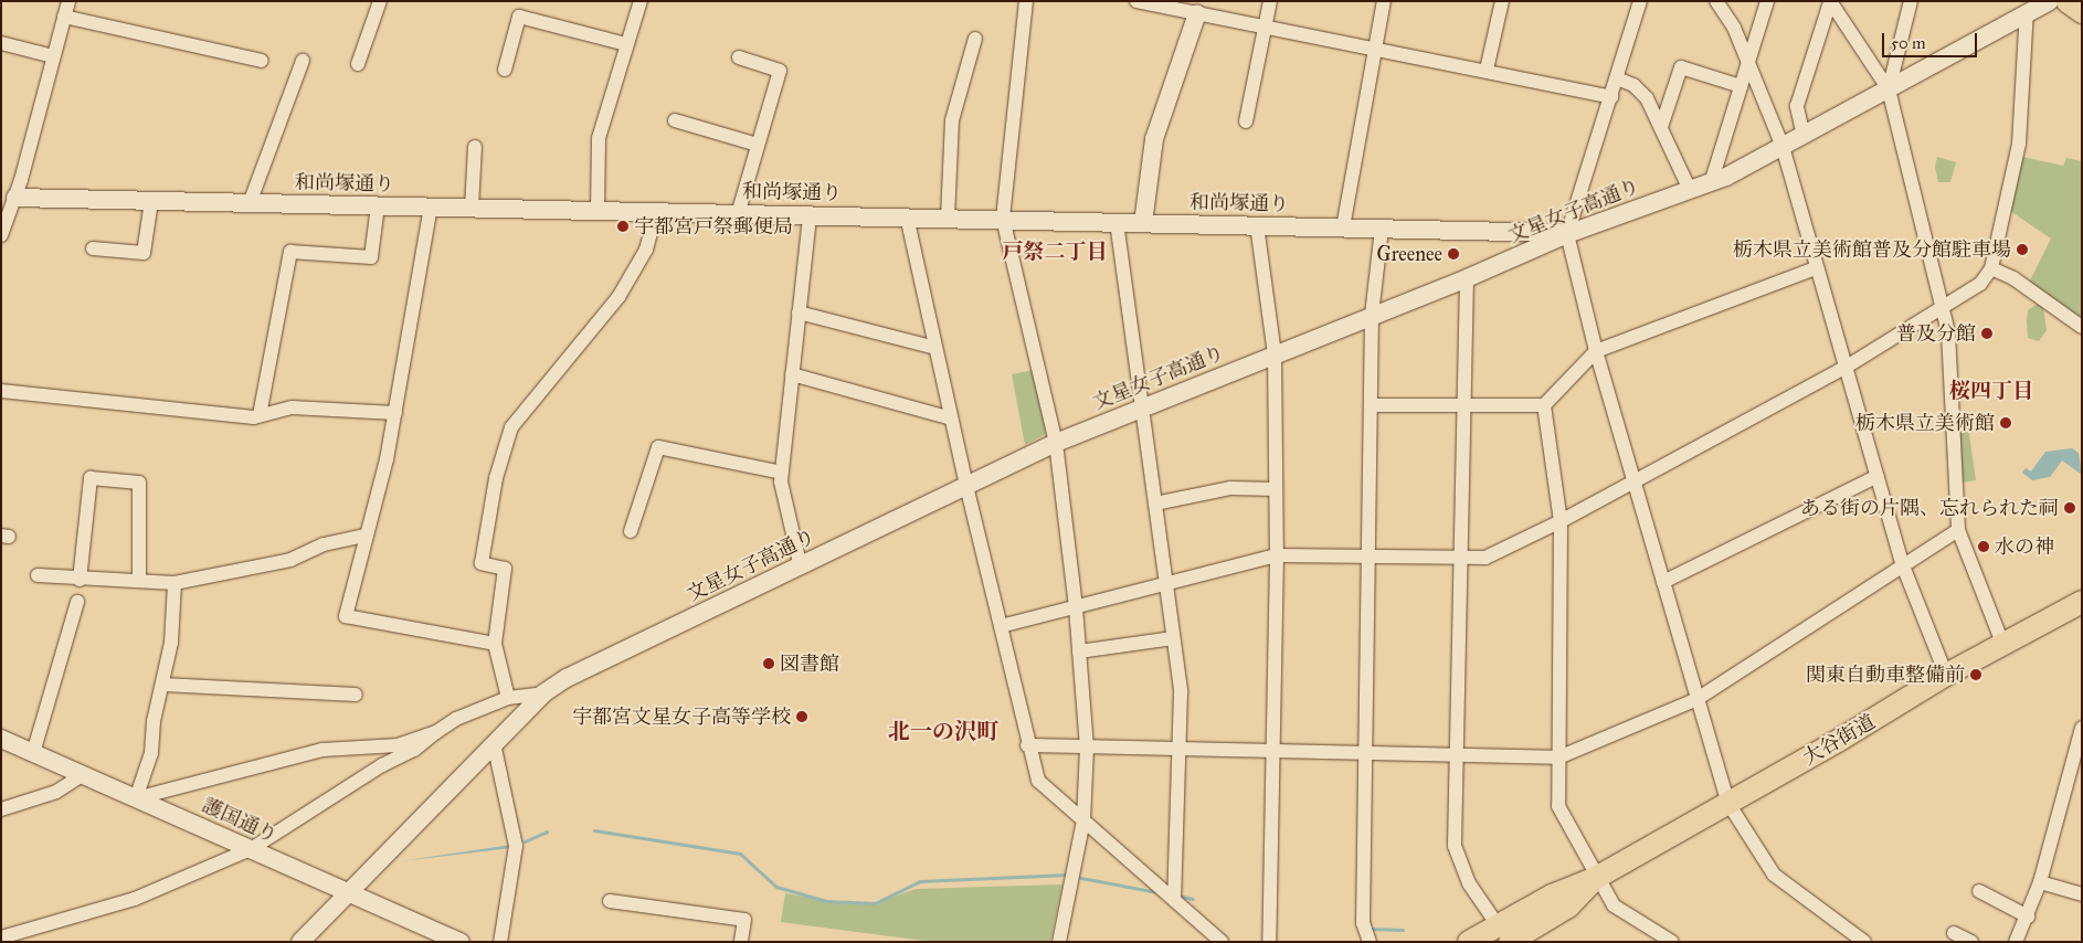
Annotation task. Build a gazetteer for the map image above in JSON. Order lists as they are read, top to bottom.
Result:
{
  "streets": {
    "main road": ["大谷街道"],
    "street": ["和尚塚通り", "文星女子高通り", "護国通り"]
  },
  "crossings": [
    ["和尚塚通り", "文星女子高通り"],
    ["文星女子高通り", "護国通り"]
  ],
  "districts": ["戸祭二丁目", "桜四丁目", "北一の沢町"],
  "places": [
    "宇都宮戸祭郵便局",
    "栃木県立美術館普及分館駐車場",
    "Greenee",
    "普及分館",
    "栃木県立美術館",
    "ある街の片隅、忘れられた祠",
    "水の神",
    "図書館",
    "関東自動車整備前",
    "宇都宮文星女子高等学校"
  ],
  "scale_bar": "50 m"
}
